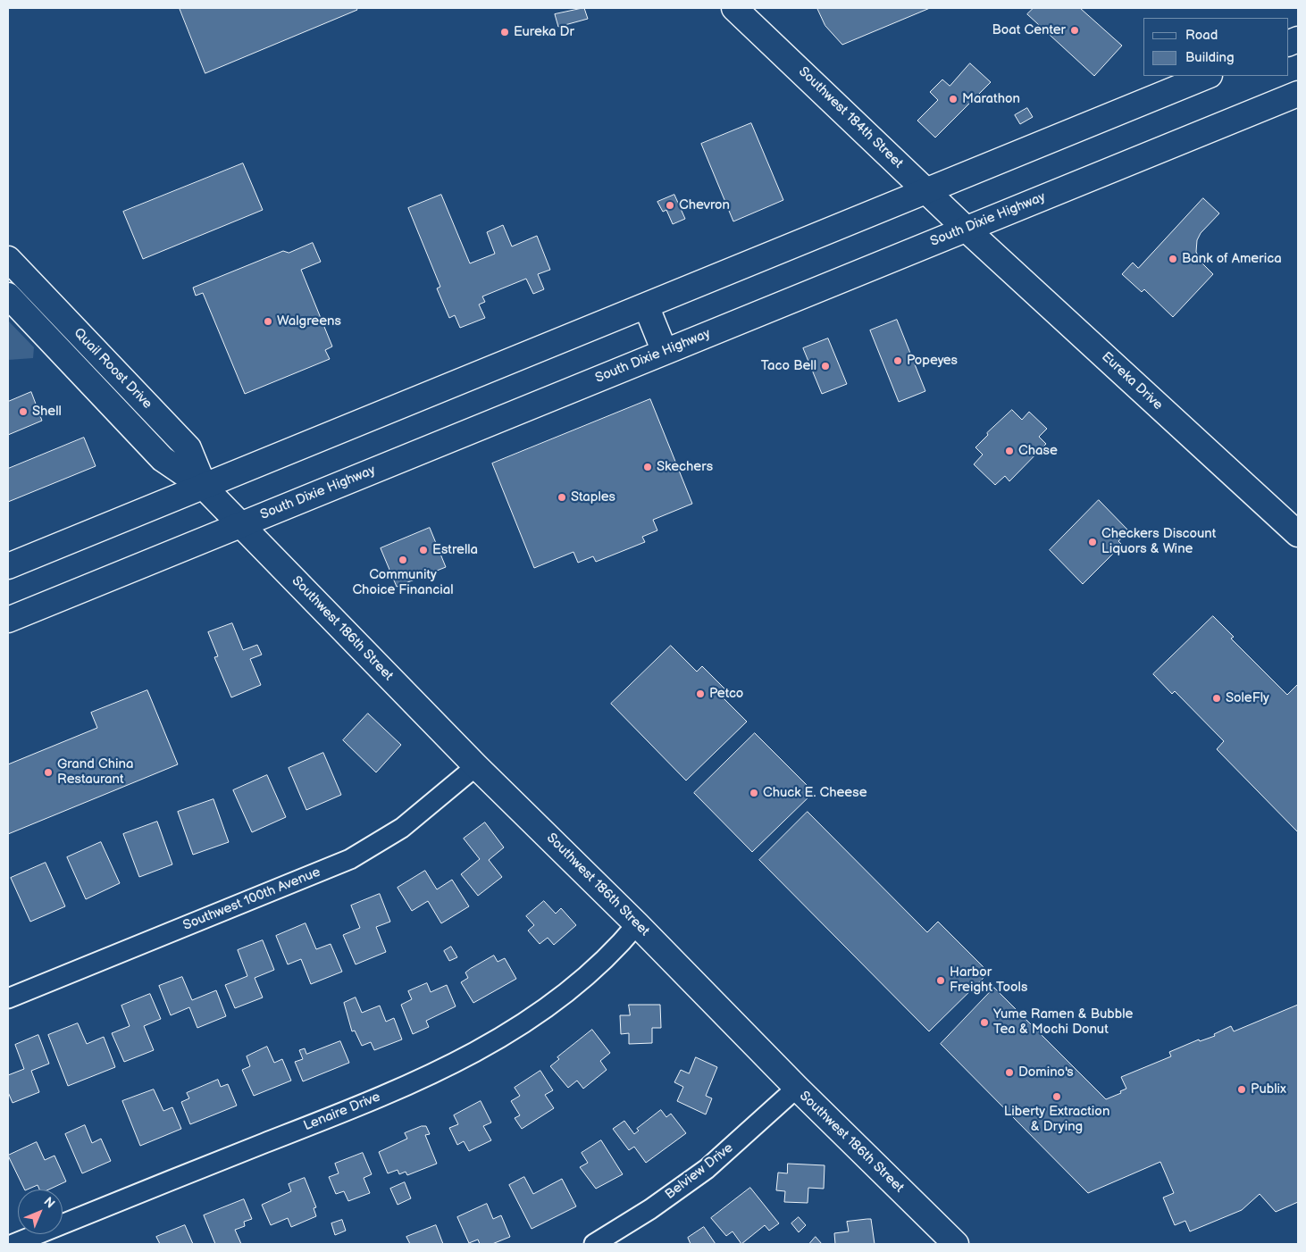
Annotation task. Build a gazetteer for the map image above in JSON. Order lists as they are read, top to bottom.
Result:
{
  "streets": {
    "main road": [
      "Southwest 184th Street",
      "South Dixie Highway",
      "Quail Roost Drive",
      "Eureka Drive",
      "Southwest 186th Street"
    ],
    "street": ["Southwest 100th Avenue", "Lenaire Drive", "Belview Drive"]
  },
  "crossings": [
    ["Southwest 184th Street", "South Dixie Highway"],
    ["Southwest 184th Street", "Eureka Drive"],
    ["South Dixie Highway", "Quail Roost Drive"],
    ["South Dixie Highway", "Eureka Drive"],
    ["South Dixie Highway", "Southwest 186th Street"],
    ["Quail Roost Drive", "Southwest 186th Street"],
    ["Southwest 186th Street", "Southwest 100th Avenue"],
    ["Southwest 186th Street", "Lenaire Drive"],
    ["Southwest 186th Street", "Belview Drive"]
  ],
  "places": [
    "Boat Center",
    "Eureka Dr",
    "Marathon",
    "Chevron",
    "Bank of America",
    "Walgreens",
    "Popeyes",
    "Taco Bell",
    "Shell",
    "Chase",
    "Skechers",
    "Staples",
    "Checkers Discount Liquors & Wine",
    "Estrella",
    "Community Choice Financial",
    "Petco",
    "SoleFly",
    "Grand China Restaurant",
    "Chuck E. Cheese",
    "Harbor Freight Tools",
    "Yume Ramen & Bubble Tea & Mochi Donut",
    "Domino's",
    "Publix",
    "Liberty Extraction & Drying"
  ],
  "legend": ["Road", "Building"],
  "north": "top right"
}
